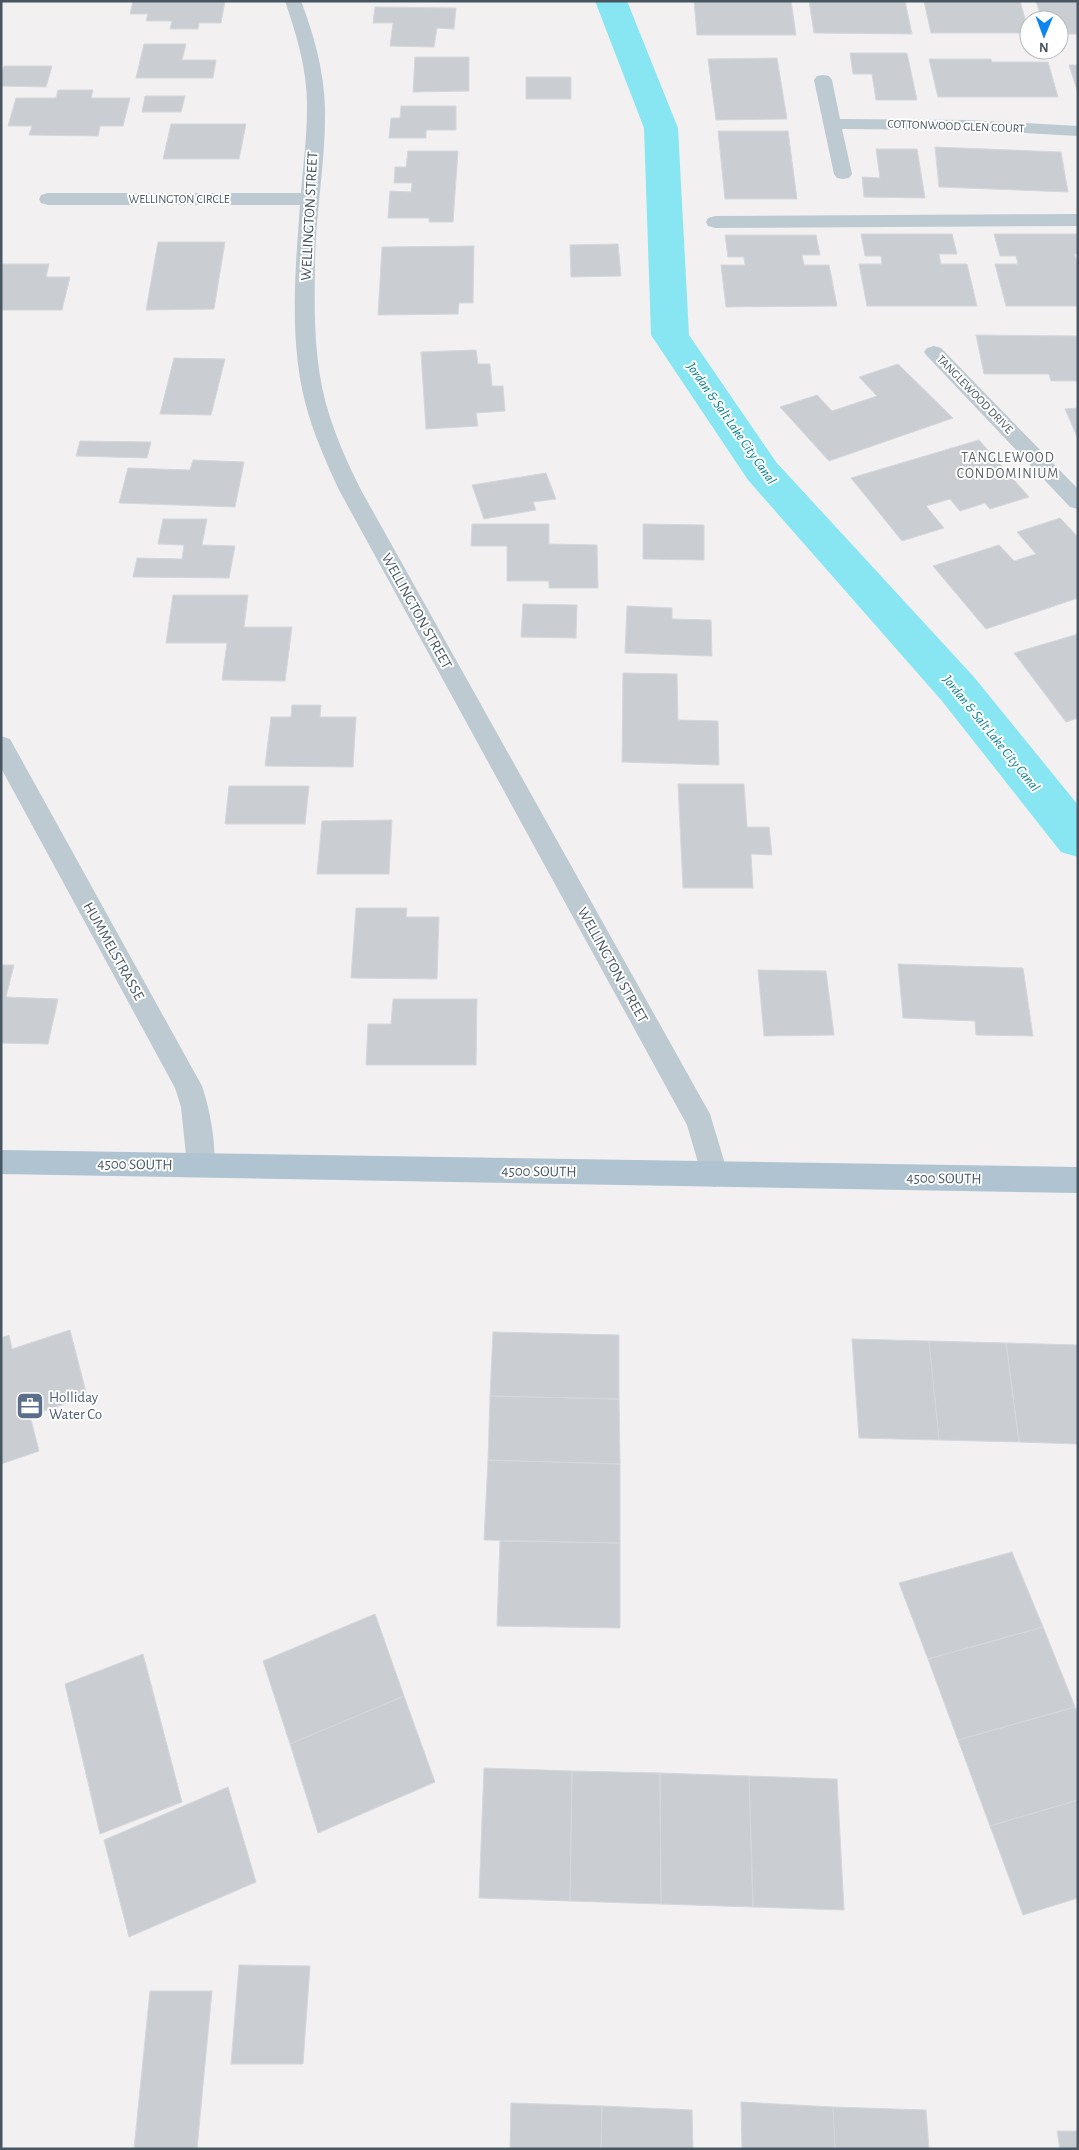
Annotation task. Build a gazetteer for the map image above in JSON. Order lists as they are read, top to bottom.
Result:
{
  "streets": {
    "main road": ["4500 SOUTH"],
    "street": [
      "COTTONWOOD GLEN COURT",
      "WELLINGTON CIRCLE",
      "WELLINGTON STREET",
      "TANGLEWOOD DRIVE",
      "HUMMELSTRASSE"
    ]
  },
  "crossings": [
    ["WELLINGTON CIRCLE", "WELLINGTON STREET"],
    ["WELLINGTON STREET", "4500 SOUTH"],
    ["HUMMELSTRASSE", "4500 SOUTH"]
  ],
  "districts": ["TANGLEWOOD CONDOMINIUM"],
  "water": ["Jordan & Salt Lake City Canal"],
  "places": {
    "office": ["Holliday Water Co"]
  },
  "north": "bottom"
}
